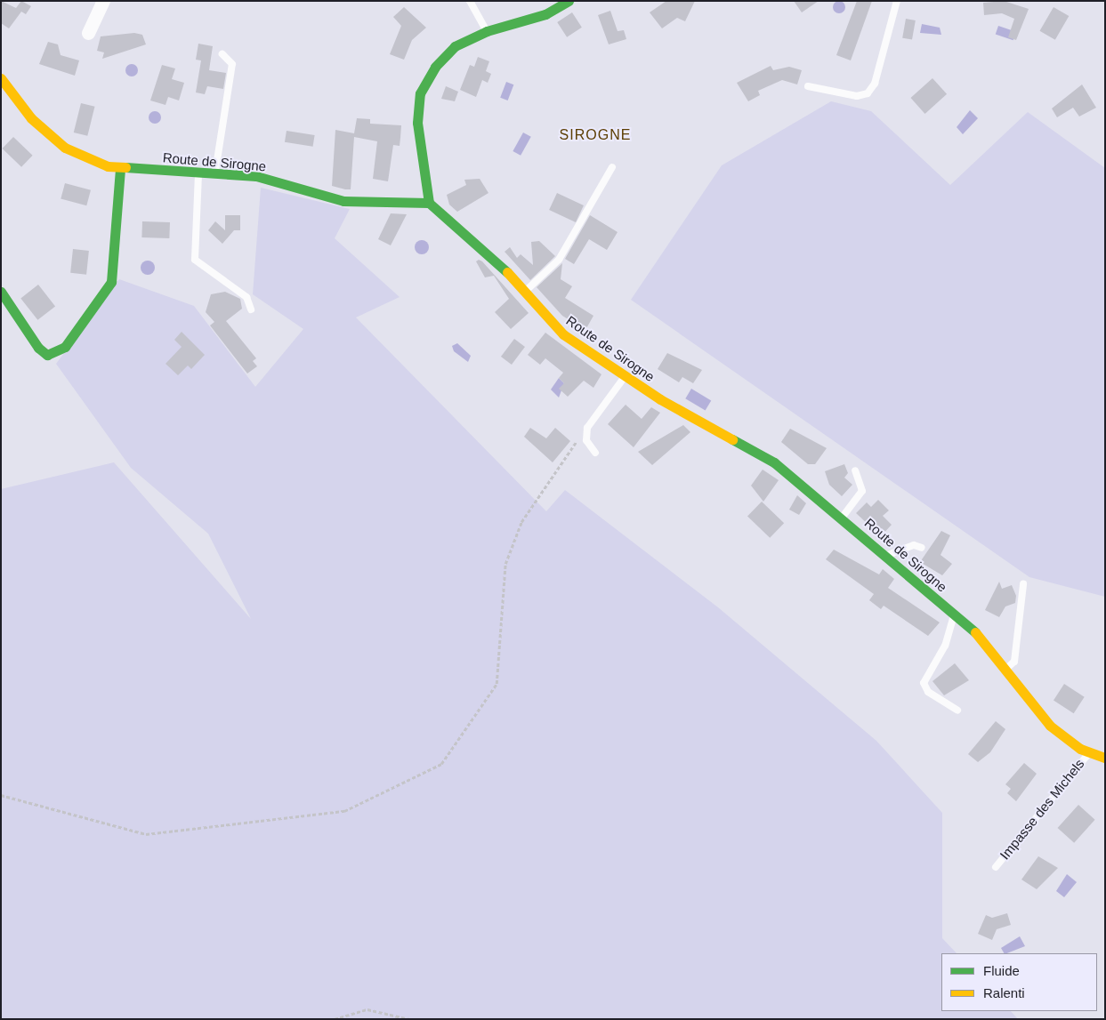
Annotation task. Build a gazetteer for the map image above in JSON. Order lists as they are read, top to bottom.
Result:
{
  "streets": {
    "street": ["Route de Sirogne"],
    "lane": ["Impasse des Michels"]
  },
  "crossings": [
    ["Route de Sirogne", "Impasse des Michels"]
  ],
  "districts": ["SIROGNE"],
  "legend": ["Fluide", "Ralenti"]
}
